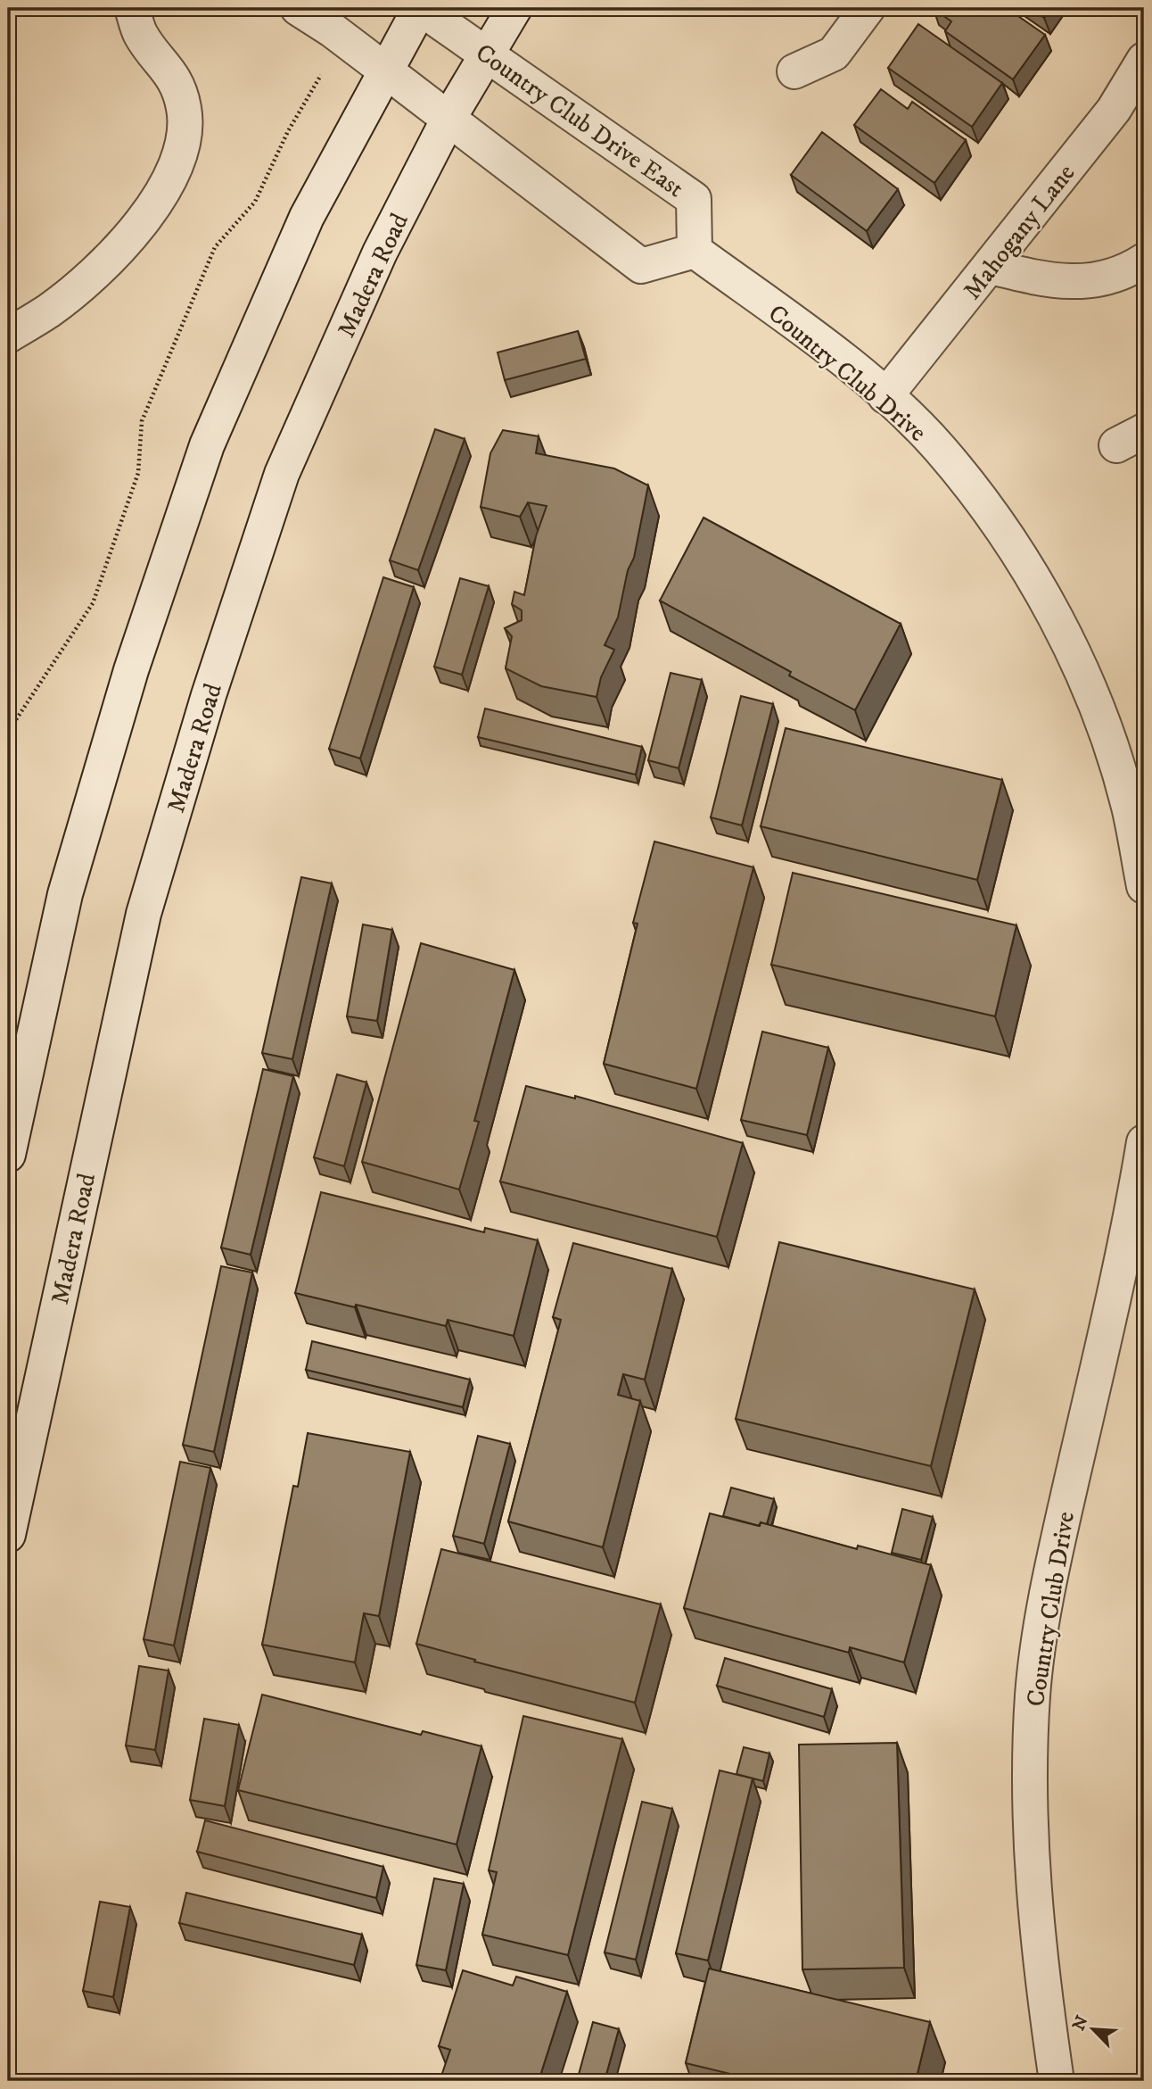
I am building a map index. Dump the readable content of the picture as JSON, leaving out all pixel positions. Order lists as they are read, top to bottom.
{
  "streets": {
    "street": [
      "Country Club Drive East",
      "Mahogany Lane",
      "Madera Road",
      "Country Club Drive"
    ]
  },
  "crossings": [
    ["Country Club Drive East", "Madera Road"],
    ["Country Club Drive East", "Country Club Drive"],
    ["Mahogany Lane", "Country Club Drive"]
  ],
  "north": "top left"
}
